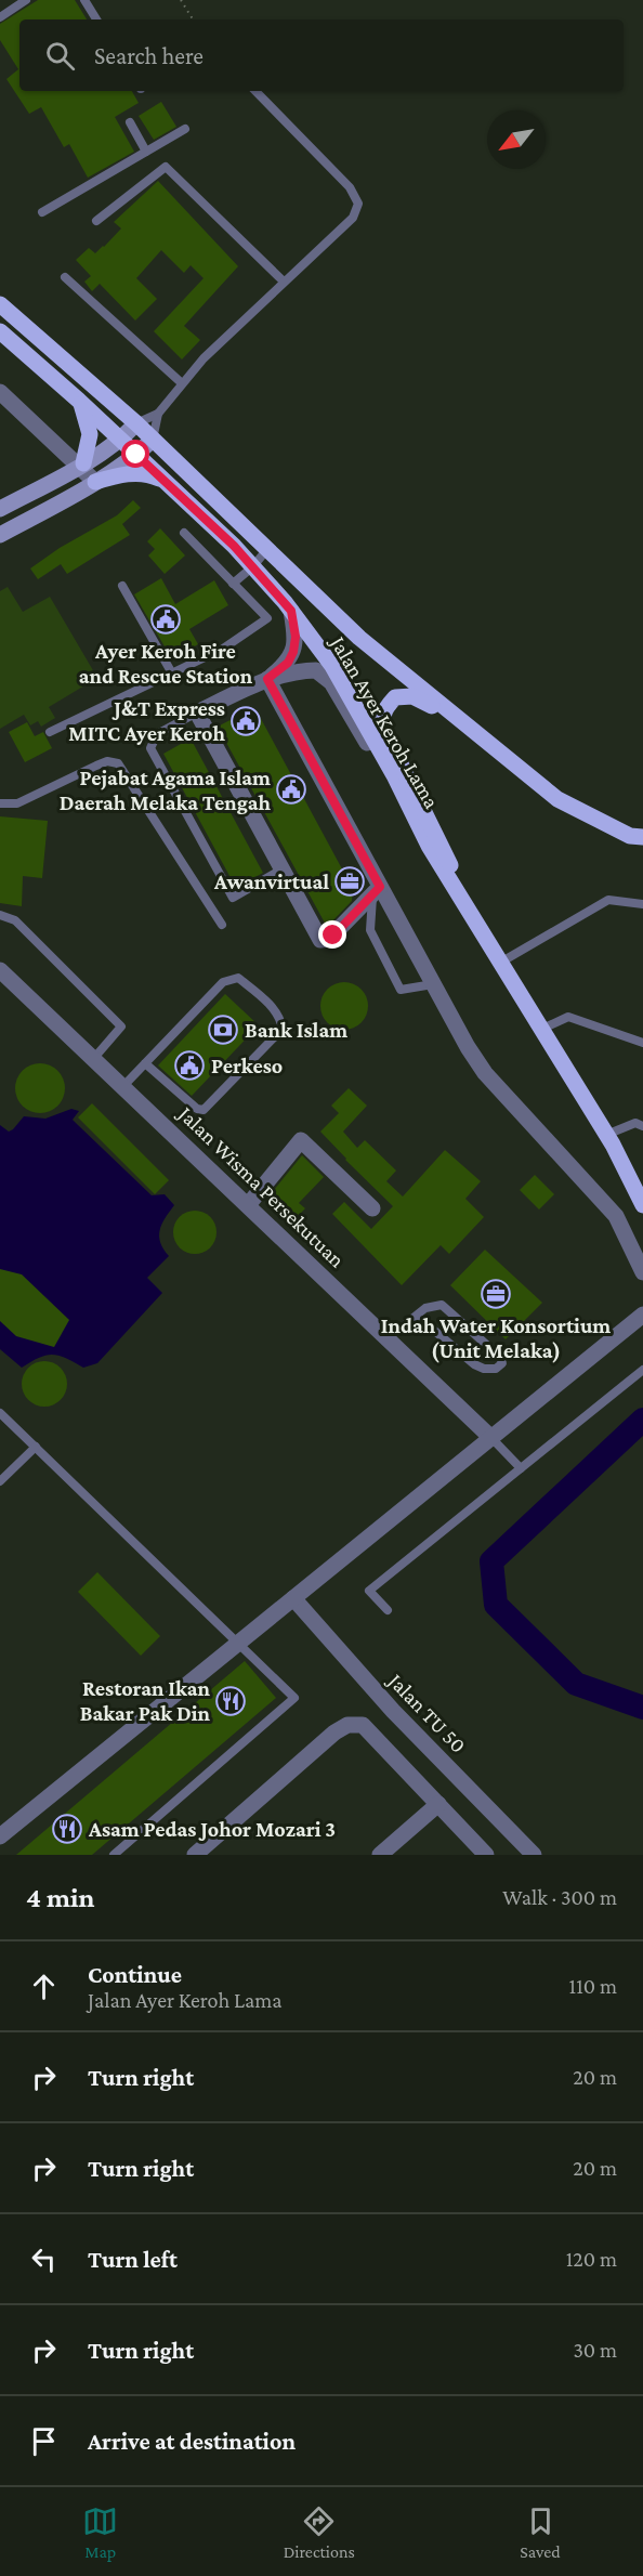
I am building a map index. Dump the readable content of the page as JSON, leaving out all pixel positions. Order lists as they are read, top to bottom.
{
  "streets": {
    "main road": ["Jalan Ayer Keroh Lama"],
    "street": ["Jalan Wisma Persekutuan", "Jalan TU 50"]
  },
  "places": {
    "public building": [
      "Ayer Keroh Fire and Rescue Station",
      "J&T Express MITC Ayer Keroh",
      "Pejabat Agama Islam Daerah Melaka Tengah",
      "Perkeso"
    ],
    "office": ["Awanvirtual", "Indah Water Konsortium (Unit Melaka)"],
    "bank": ["Bank Islam"],
    "restaurant": ["Restoran Ikan Bakar Pak Din", "Asam Pedas Johor Mozari 3"]
  },
  "north": "bottom left",
  "page": {
    "search": "Search here",
    "heading": ["4 min", "Walk · 300 m"],
    "list": [
      ["Continue", "Jalan Ayer Keroh Lama", "110 m"],
      ["Turn right", "20 m"],
      ["Turn right", "20 m"],
      ["Turn left", "120 m"],
      ["Turn right", "30 m"],
      "Arrive at destination"
    ],
    "nav": ["Map", "Directions", "Saved"]
  }
}
